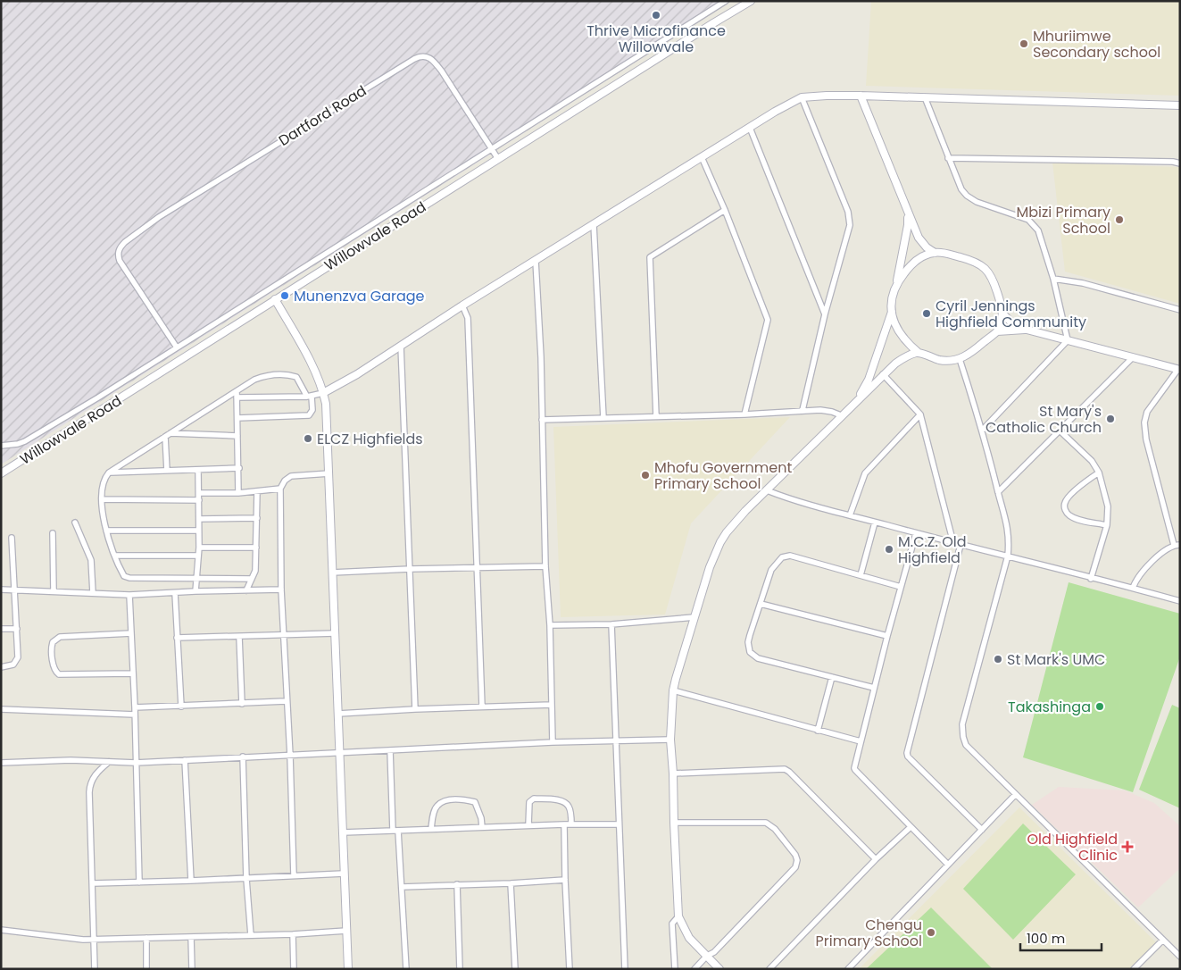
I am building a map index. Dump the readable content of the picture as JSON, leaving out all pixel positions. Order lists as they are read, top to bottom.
{
  "streets": {
    "street": ["Dartford Road", "Willowvale Road"]
  },
  "crossings": [
    ["Dartford Road", "Willowvale Road"]
  ],
  "places": {
    "other": [
      "Thrive Microfinance Willowvale",
      "Mhuriimwe Secondary school",
      "Mbizi Primary School",
      "Munenzva Garage",
      "Cyril Jennings Highfield Community",
      "St Mary's Catholic Church",
      "ELCZ Highfields",
      "Mhofu Government Primary School",
      "M.C.Z. Old Highfield",
      "St Mark's UMC",
      "Takashinga",
      "Chengu Primary School"
    ],
    "health": ["Old Highfield Clinic"]
  },
  "scale_bar": "100 m"
}
